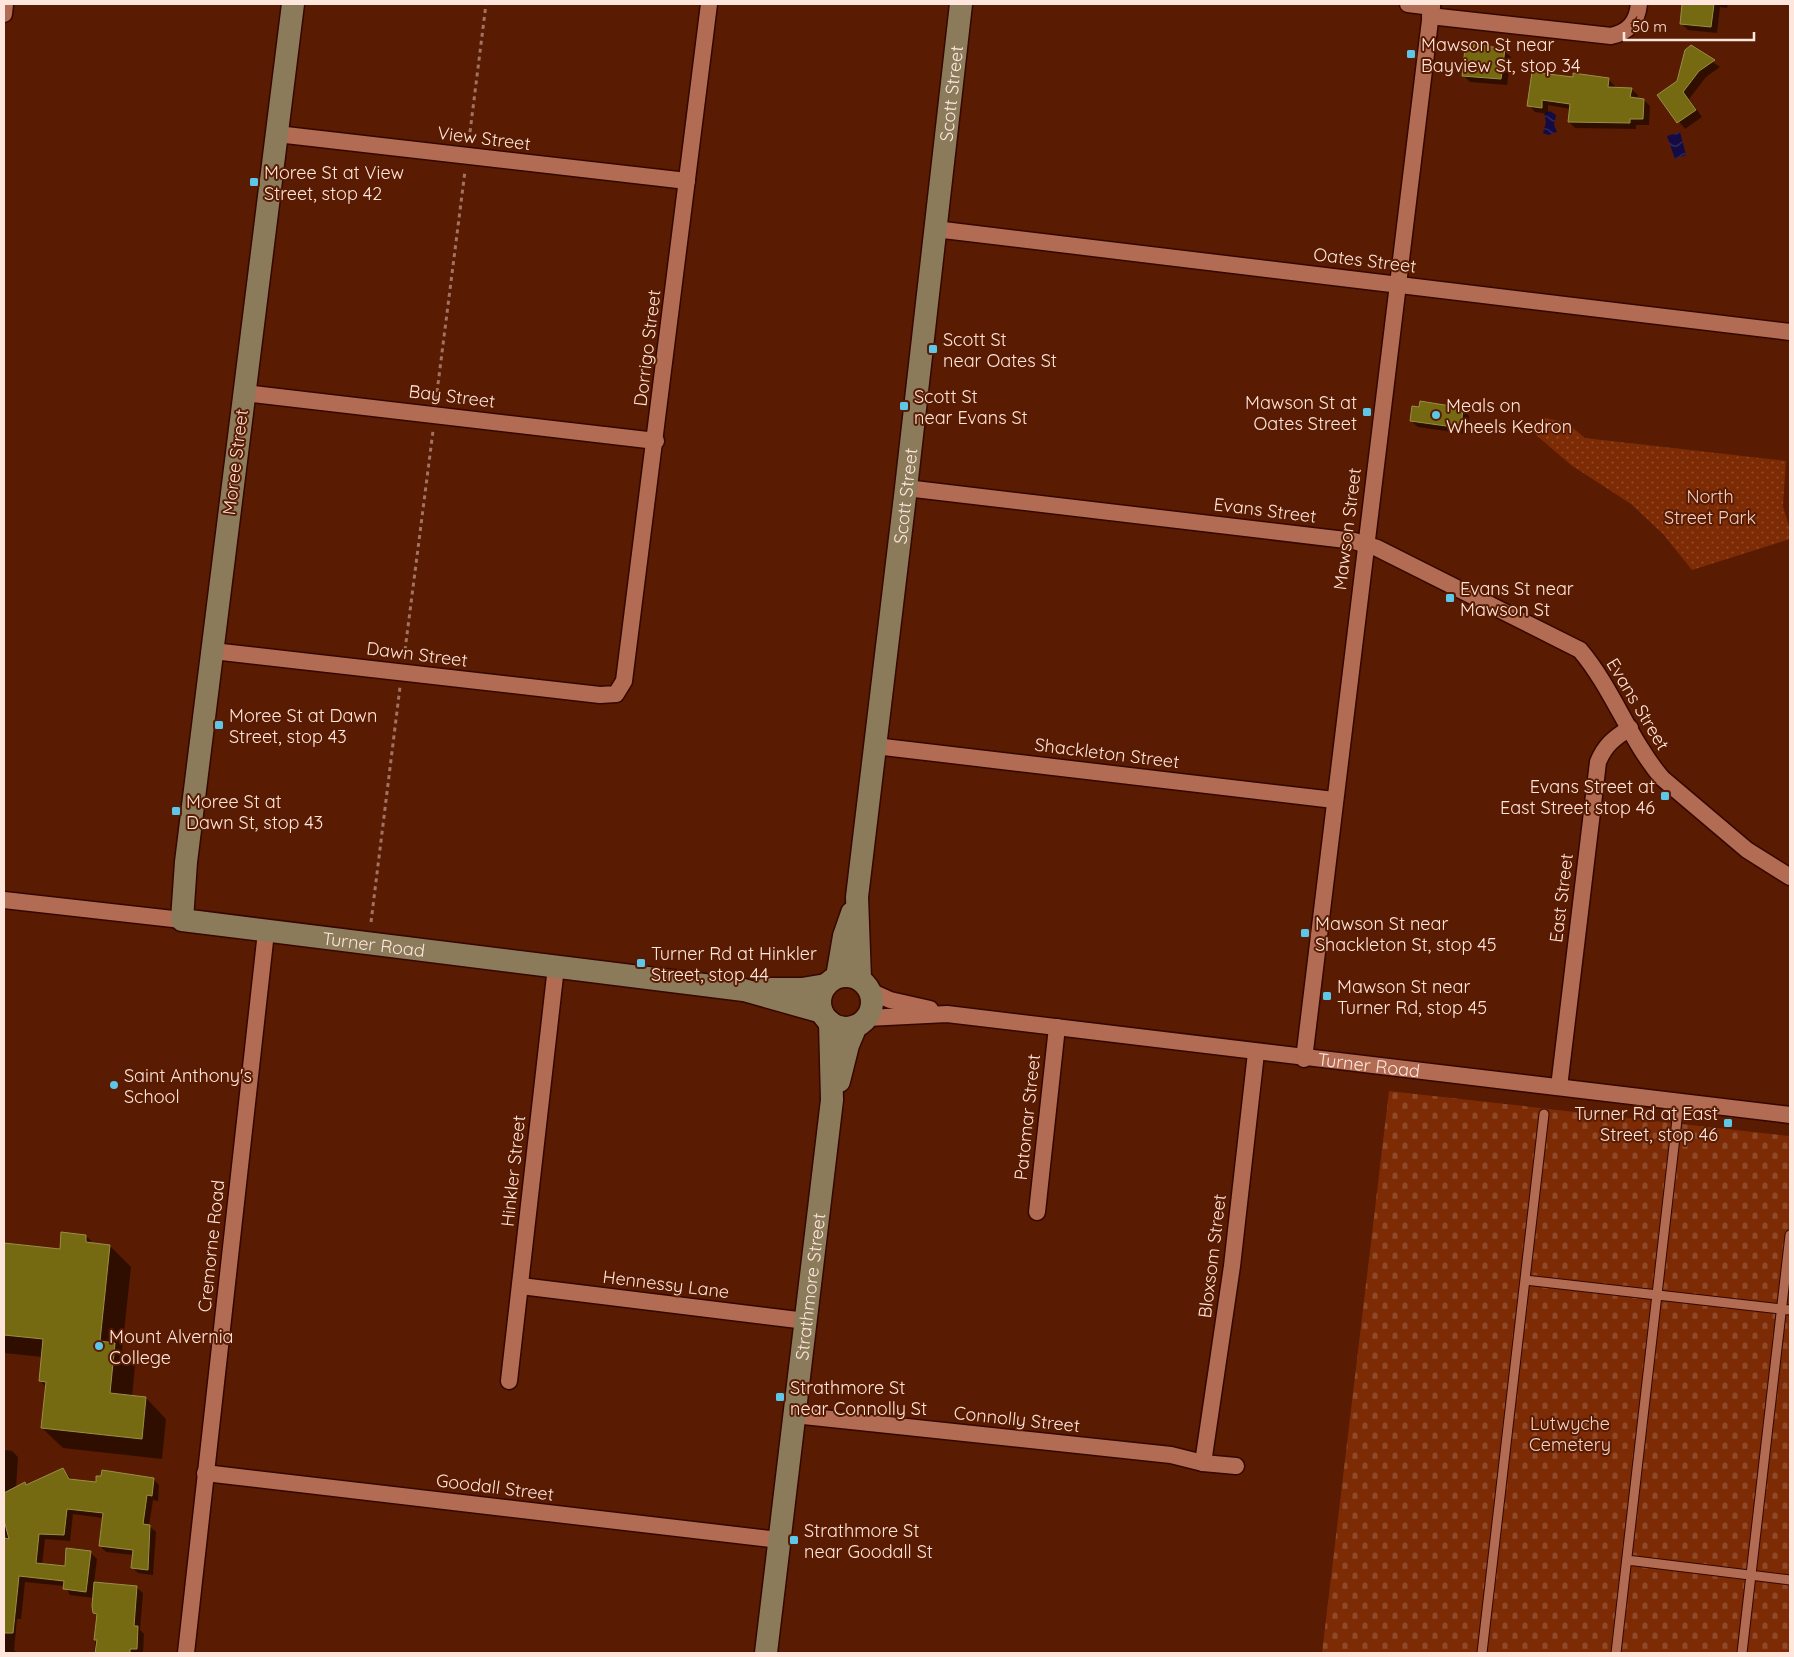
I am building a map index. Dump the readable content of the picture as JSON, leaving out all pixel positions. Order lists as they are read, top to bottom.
{
  "streets": {
    "street": [
      "Scott Street",
      "View Street",
      "Oates Street",
      "Dorrigo Street",
      "Bay Street",
      "Moree Street",
      "Evans Street",
      "Mawson Street",
      "Dawn Street",
      "Shackleton Street",
      "East Street",
      "Turner Road",
      "Patomar Street",
      "Hinkler Street",
      "Cremorne Road",
      "Bloxsom Street",
      "Hennessy Lane",
      "Strathmore Street",
      "Connolly Street",
      "Goodall Street"
    ]
  },
  "crossings": [
    ["Scott Street", "Oates Street"],
    ["Scott Street", "Evans Street"],
    ["Scott Street", "Shackleton Street"],
    ["Scott Street", "Turner Road"],
    ["Scott Street", "Strathmore Street"],
    ["View Street", "Dorrigo Street"],
    ["View Street", "Moree Street"],
    ["Oates Street", "Mawson Street"],
    ["Dorrigo Street", "Bay Street"],
    ["Dorrigo Street", "Dawn Street"],
    ["Bay Street", "Moree Street"],
    ["Moree Street", "Dawn Street"],
    ["Moree Street", "Turner Road"],
    ["Evans Street", "Mawson Street"],
    ["Evans Street", "East Street"],
    ["Mawson Street", "Shackleton Street"],
    ["Mawson Street", "Turner Road"],
    ["East Street", "Turner Road"],
    ["Turner Road", "Patomar Street"],
    ["Turner Road", "Hinkler Street"],
    ["Turner Road", "Cremorne Road"],
    ["Turner Road", "Bloxsom Street"],
    ["Turner Road", "Strathmore Street"],
    ["Hinkler Street", "Hennessy Lane"],
    ["Cremorne Road", "Goodall Street"],
    ["Bloxsom Street", "Connolly Street"],
    ["Hennessy Lane", "Strathmore Street"],
    ["Strathmore Street", "Connolly Street"],
    ["Strathmore Street", "Goodall Street"]
  ],
  "parks": ["North Street Park", "Lutwyche Cemetery"],
  "places": {
    "transit": [
      "Mawson St near Bayview St, stop 34",
      "Moree St at View Street, stop 42",
      "Scott St near Oates St",
      "Scott St near Evans St",
      "Mawson St at Oates Street",
      "Evans St near Mawson St",
      "Moree St at Dawn Street, stop 43",
      "Evans Street at East Street stop 46",
      "Moree St at Dawn St, stop 43",
      "Mawson St near Shackleton St, stop 45",
      "Turner Rd at Hinkler Street, stop 44",
      "Mawson St near Turner Rd, stop 45",
      "Turner Rd at East Street, stop 46",
      "Strathmore St near Connolly St",
      "Strathmore St near Goodall St"
    ],
    "other": ["Meals on Wheels Kedron", "Saint Anthony's School", "Mount Alvernia College"]
  },
  "scale_bar": "50 m"
}
